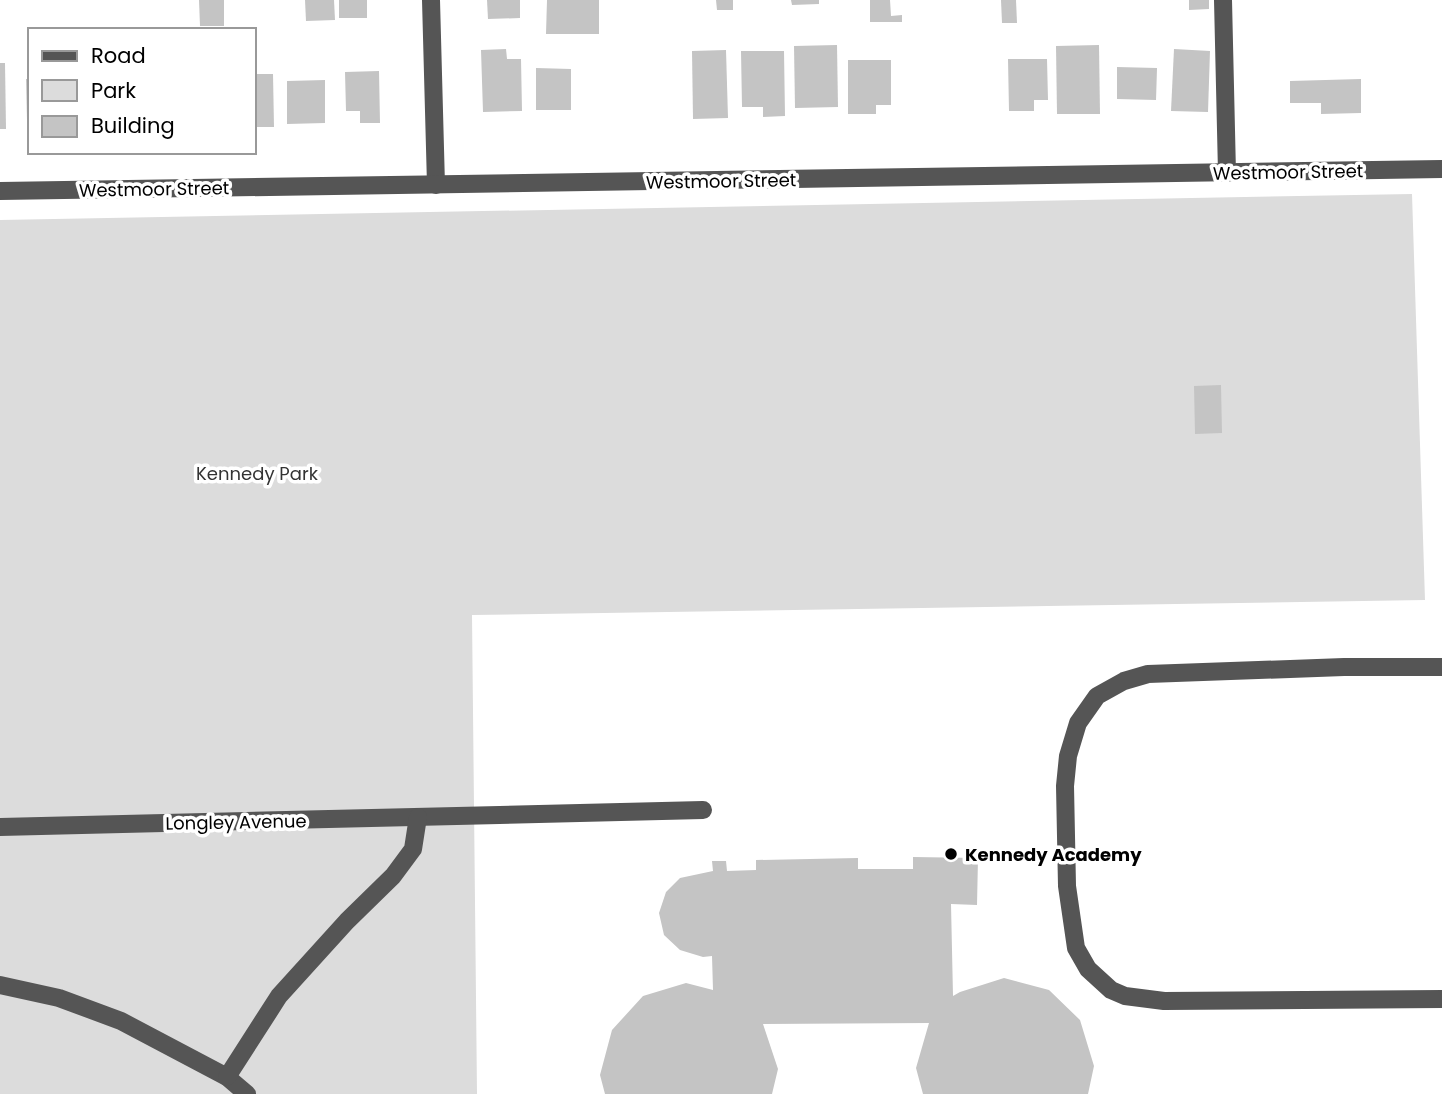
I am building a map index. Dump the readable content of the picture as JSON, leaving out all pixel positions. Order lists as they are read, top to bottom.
{
  "streets": {
    "street": ["Westmoor Street", "Longley Avenue"]
  },
  "parks": ["Kennedy Park"],
  "places": ["Kennedy Academy"],
  "legend": ["Road", "Park", "Building"]
}
